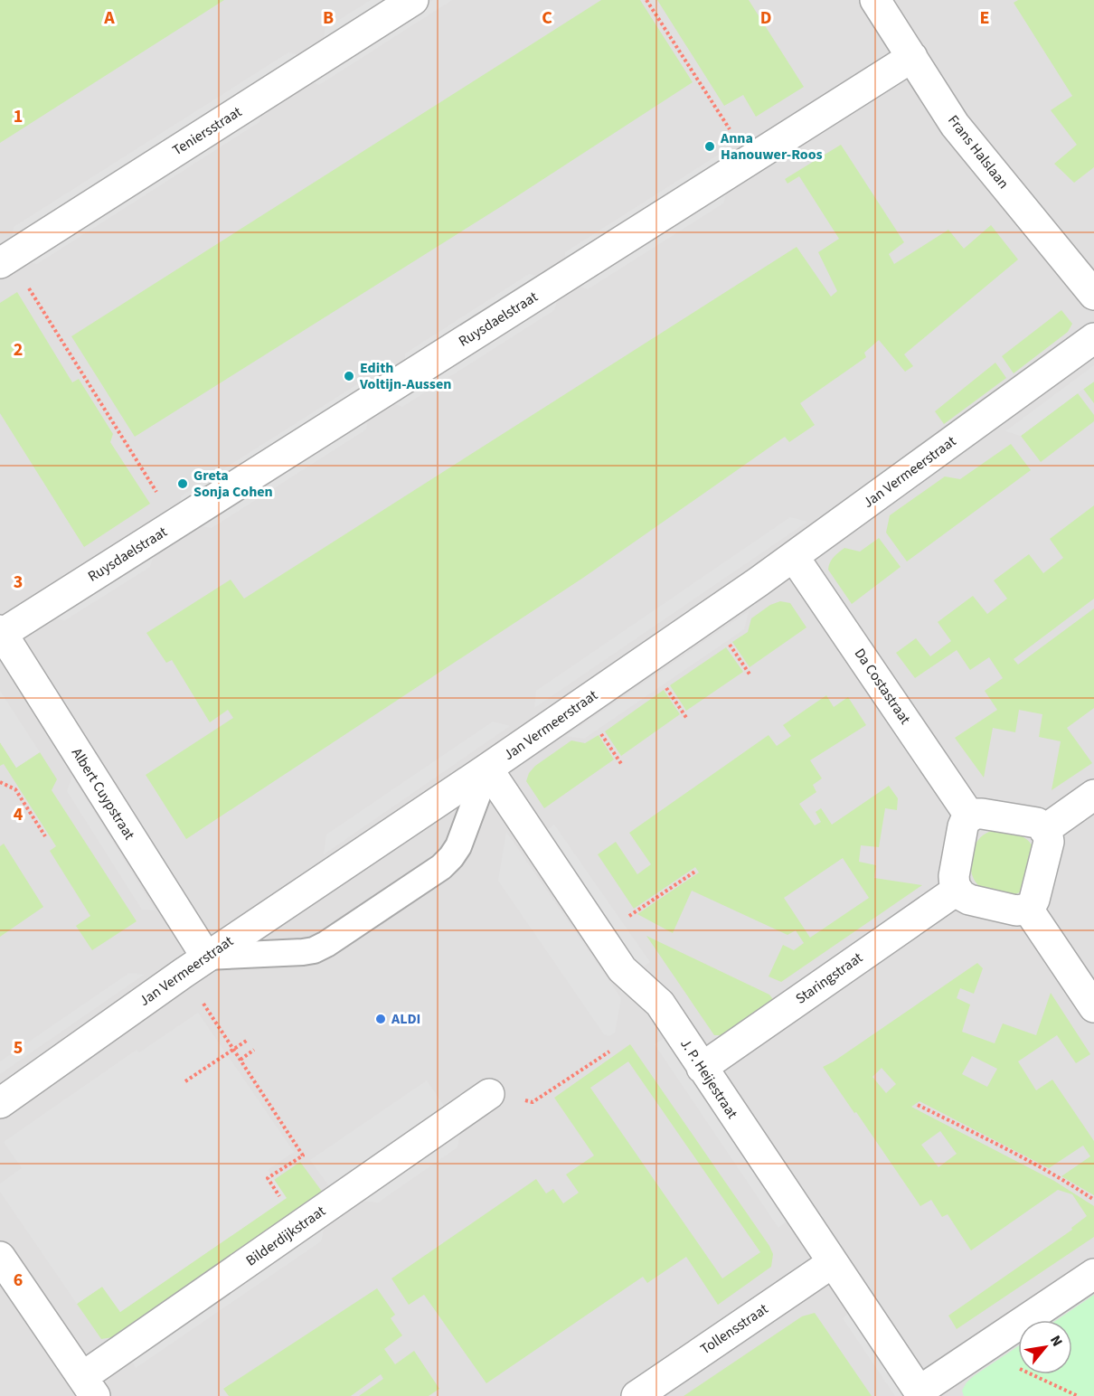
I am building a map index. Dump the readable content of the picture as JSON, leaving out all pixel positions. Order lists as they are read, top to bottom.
{
  "streets": {
    "street": [
      "Teniersstraat",
      "Frans Halslaan",
      "Ruysdaelstraat",
      "Jan Vermeerstraat",
      "Da Costastraat",
      "Albert Cuypstraat",
      "Staringstraat",
      "J. P. Heijestraat",
      "Bilderdijkstraat",
      "Tollensstraat"
    ]
  },
  "crossings": [
    ["Frans Halslaan", "Ruysdaelstraat"],
    ["Ruysdaelstraat", "Albert Cuypstraat"],
    ["Jan Vermeerstraat", "Da Costastraat"],
    ["Jan Vermeerstraat", "Albert Cuypstraat"],
    ["Jan Vermeerstraat", "J. P. Heijestraat"],
    ["Da Costastraat", "Staringstraat"],
    ["Staringstraat", "J. P. Heijestraat"],
    ["J. P. Heijestraat", "Tollensstraat"]
  ],
  "places": [
    "Anna Hanouwer-Roos",
    "Edith Voltijn-Aussen",
    "Greta Sonja Cohen",
    "ALDI"
  ],
  "north": "top right",
  "grid": {
    "columns": [
      "A",
      "B",
      "C",
      "D",
      "E"
    ],
    "rows": [
      "1",
      "2",
      "3",
      "4",
      "5",
      "6"
    ]
  }
}
